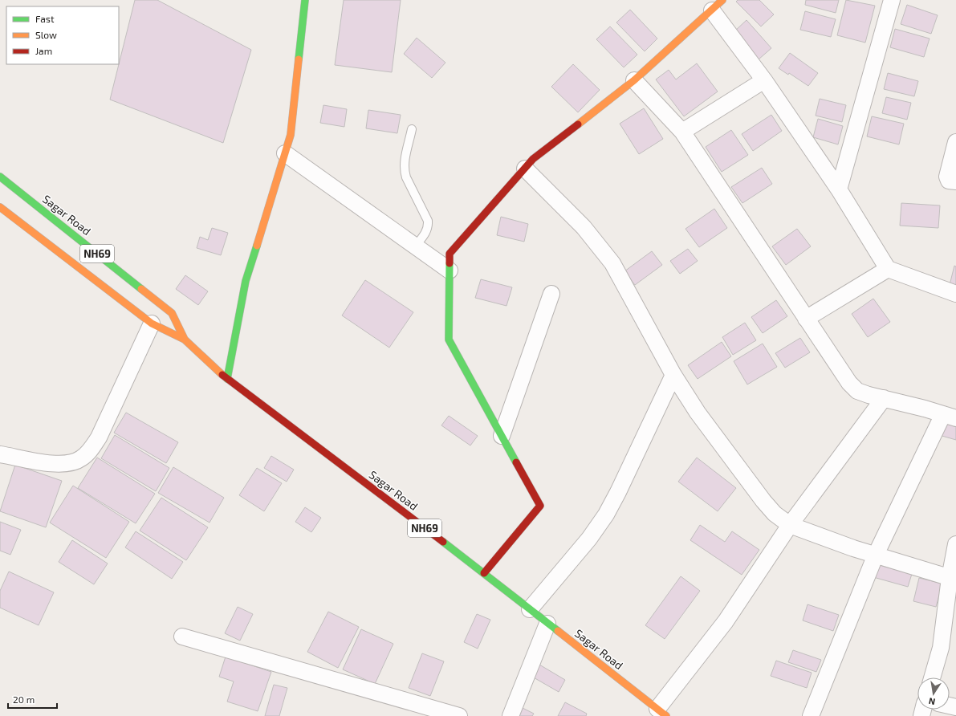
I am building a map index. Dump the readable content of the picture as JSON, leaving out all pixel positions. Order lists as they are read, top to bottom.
{
  "streets": {
    "main road": ["Sagar Road", "NH69"]
  },
  "legend": ["Fast", "Slow", "Jam"],
  "scale_bar": "20 m",
  "north": "bottom"
}
